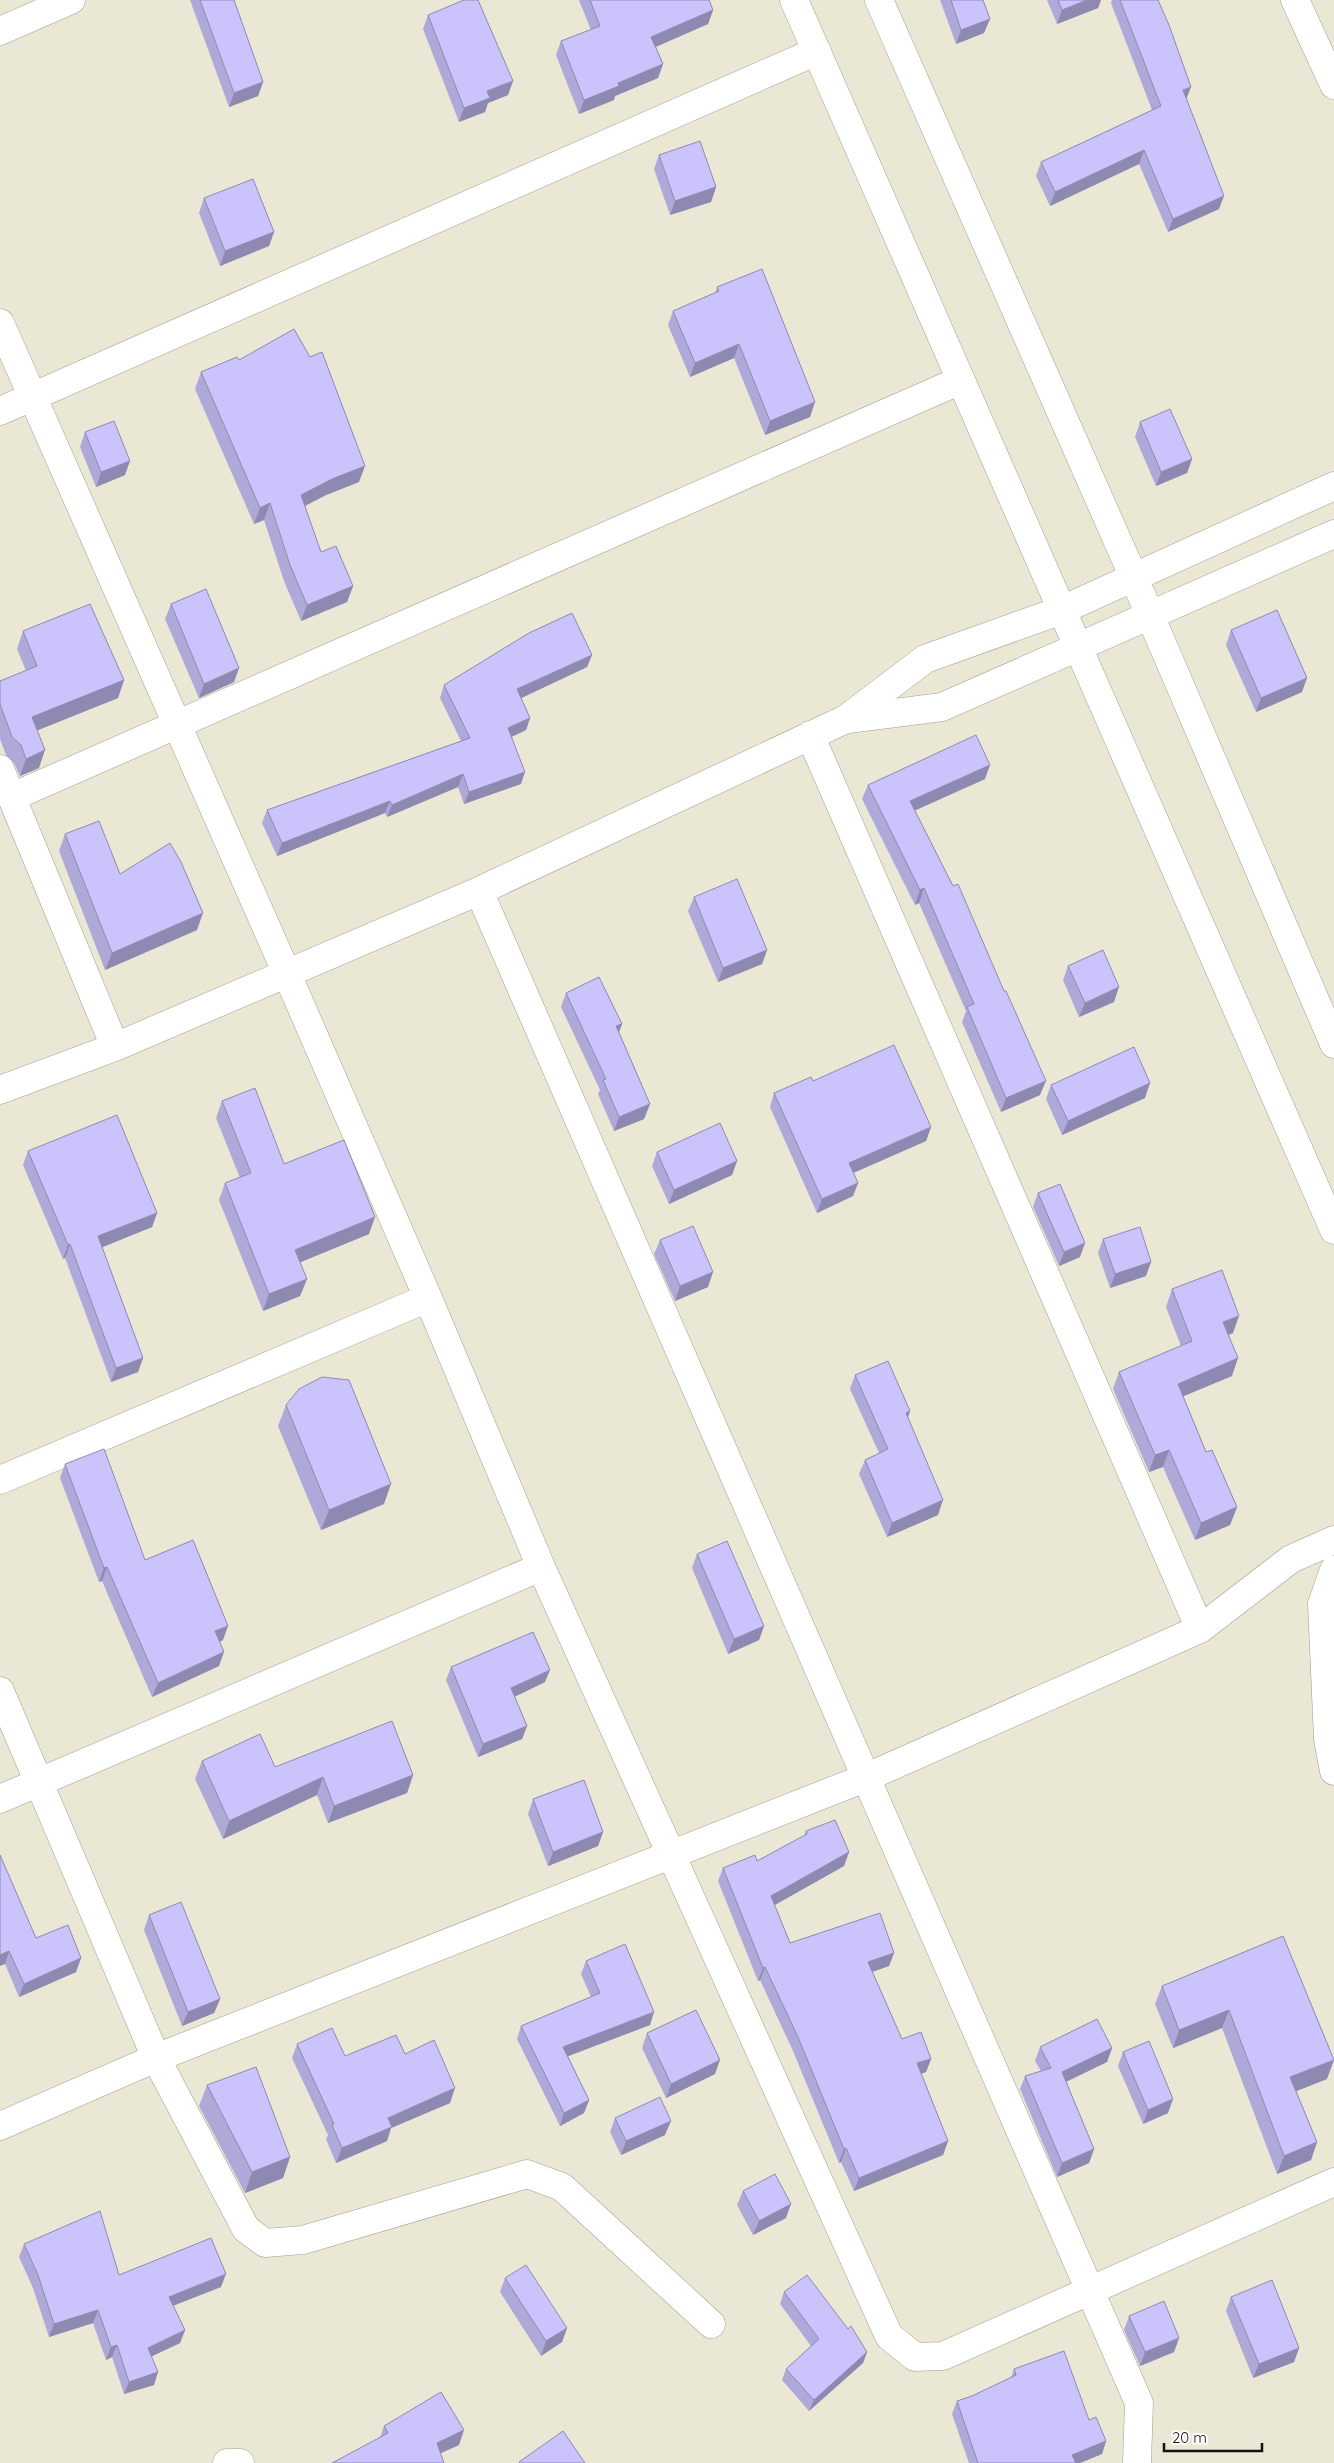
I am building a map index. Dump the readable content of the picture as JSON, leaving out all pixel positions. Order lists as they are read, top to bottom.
{
  "scale_bar": "20 m"
}
